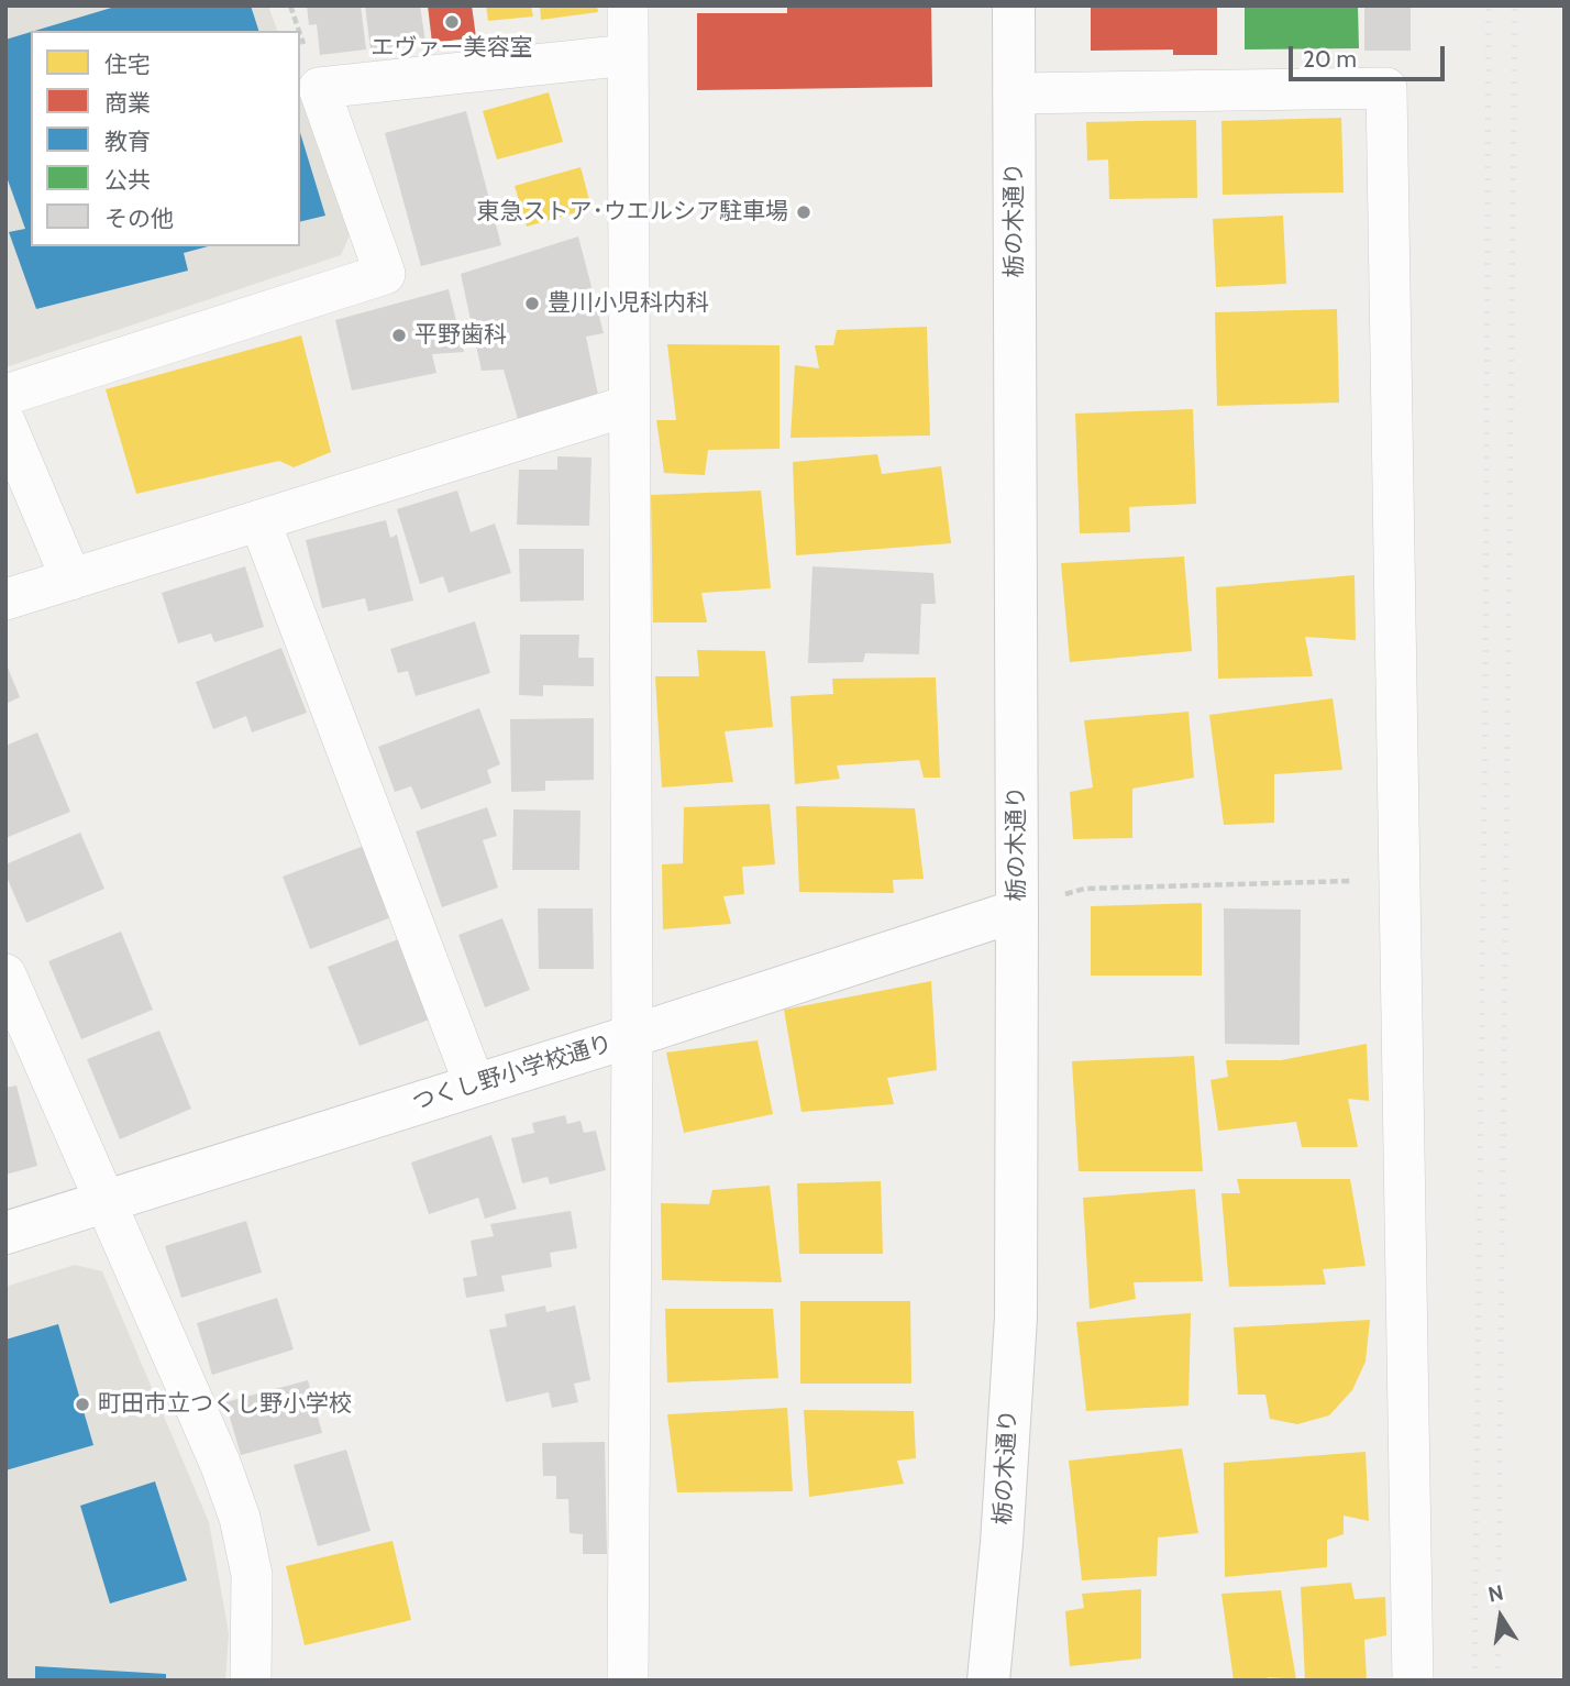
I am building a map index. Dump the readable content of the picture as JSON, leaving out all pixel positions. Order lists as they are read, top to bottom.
{
  "streets": {
    "street": ["栃の木通り", "つくし野小学校通り"]
  },
  "crossings": [
    ["栃の木通り", "つくし野小学校通り"]
  ],
  "places": [
    "エヴァー美容室",
    "東急ストア･ウエルシア駐車場",
    "豊川小児科内科",
    "平野歯科",
    "町田市立つくし野小学校"
  ],
  "legend": [
    "住宅",
    "商業",
    "教育",
    "公共",
    "その他"
  ],
  "scale_bar": "20 m",
  "north": "top"
}
